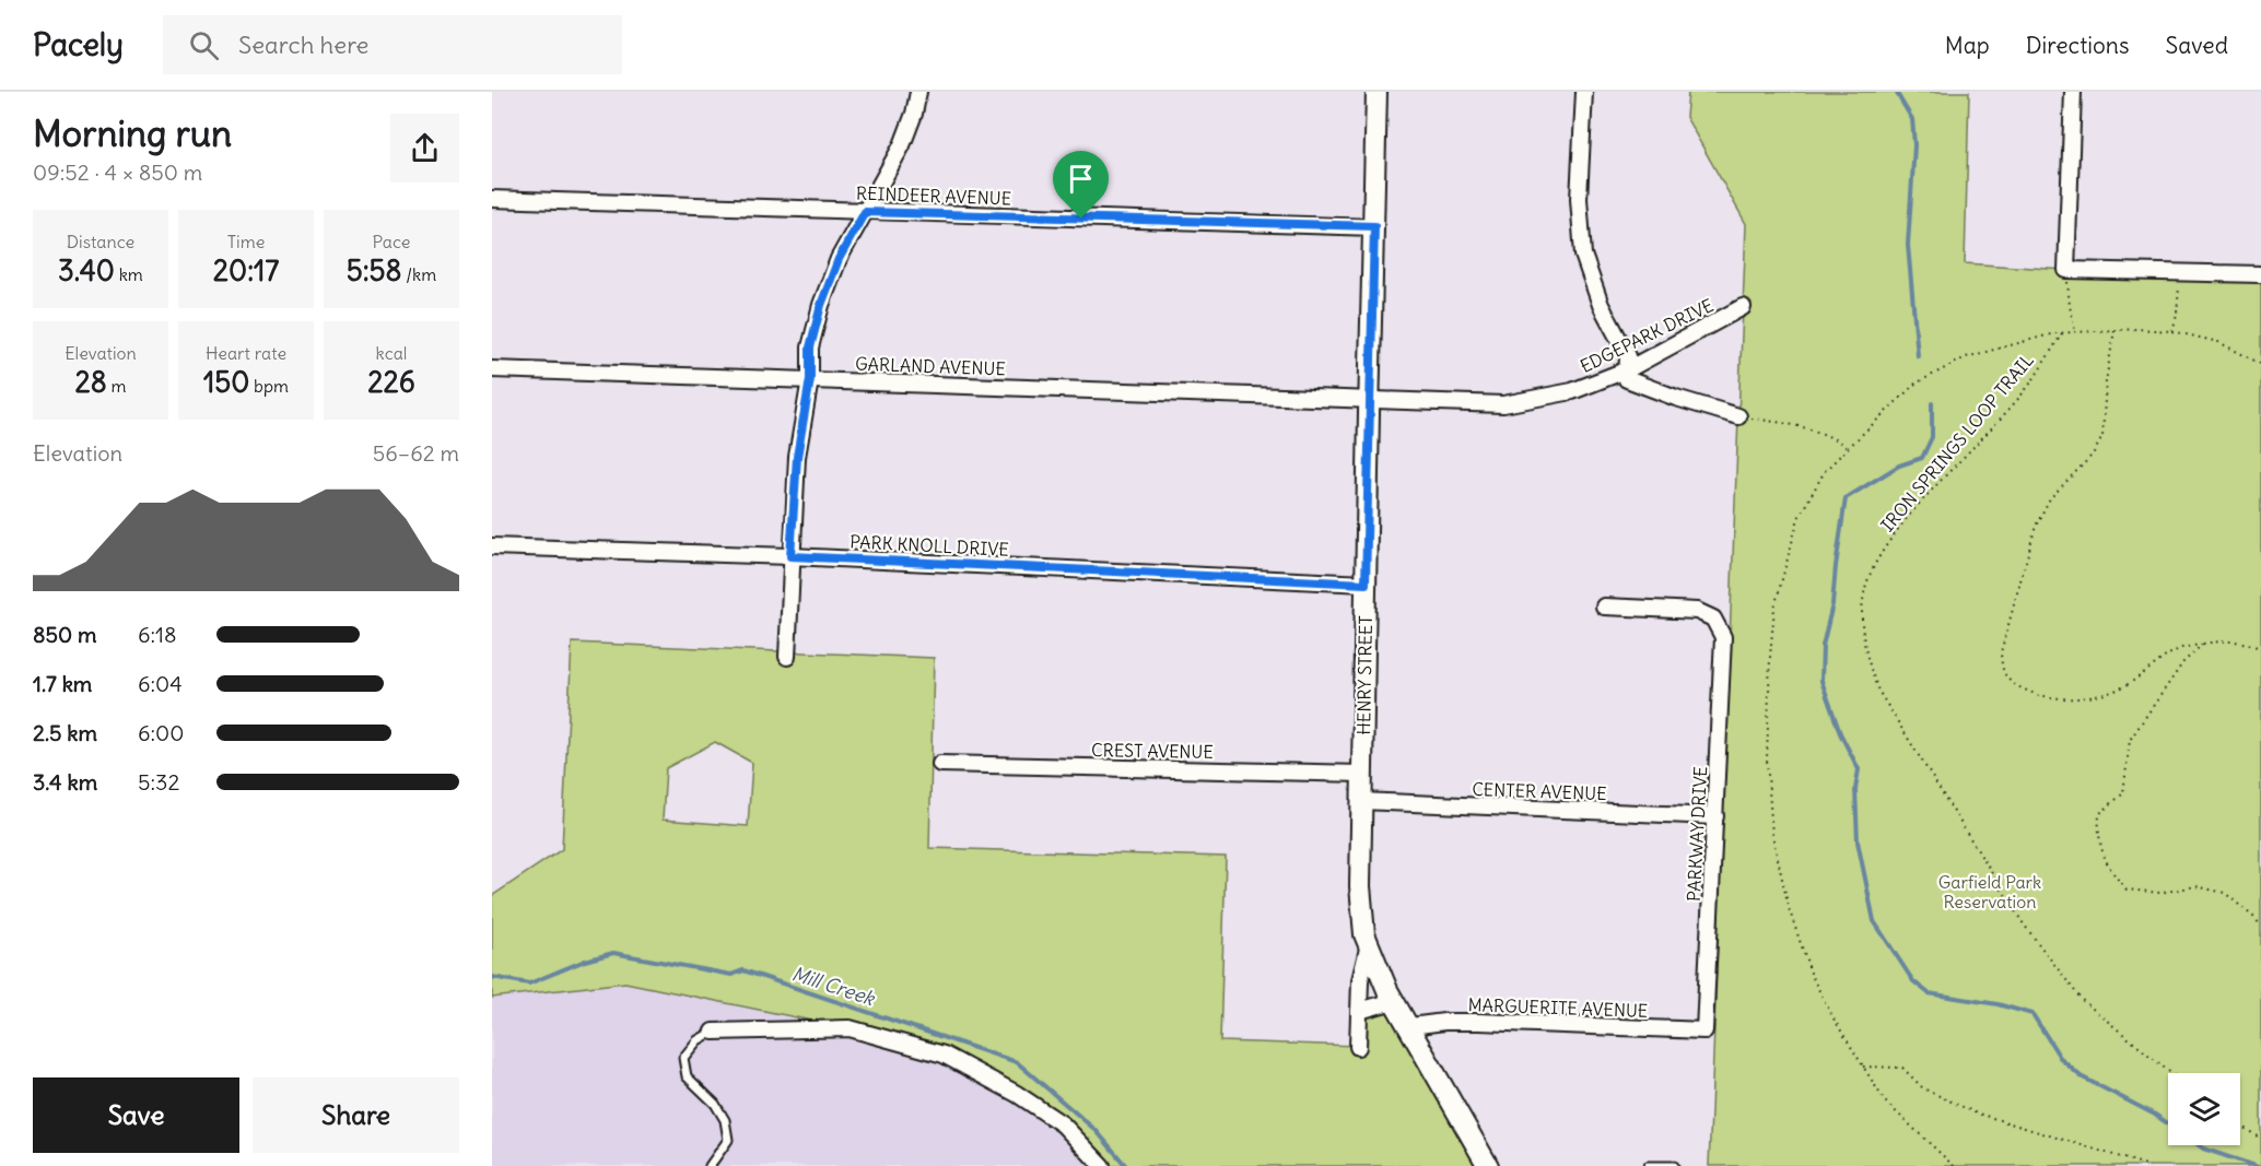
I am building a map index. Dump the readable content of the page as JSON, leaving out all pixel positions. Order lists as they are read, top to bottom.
{
  "streets": {
    "street": [
      "REINDEER AVENUE",
      "EDGEPARK DRIVE",
      "GARLAND AVENUE",
      "PARK KNOLL DRIVE",
      "HENRY STREET",
      "CREST AVENUE",
      "CENTER AVENUE",
      "PARKWAY DRIVE",
      "MARGUERITE AVENUE"
    ],
    "path": ["IRON SPRINGS LOOP TRAIL"]
  },
  "crossings": [
    ["REINDEER AVENUE", "HENRY STREET"],
    ["EDGEPARK DRIVE", "GARLAND AVENUE"],
    ["EDGEPARK DRIVE", "HENRY STREET"],
    ["GARLAND AVENUE", "HENRY STREET"],
    ["PARK KNOLL DRIVE", "HENRY STREET"],
    ["HENRY STREET", "CREST AVENUE"],
    ["HENRY STREET", "CENTER AVENUE"],
    ["HENRY STREET", "MARGUERITE AVENUE"],
    ["CENTER AVENUE", "PARKWAY DRIVE"],
    ["PARKWAY DRIVE", "MARGUERITE AVENUE"]
  ],
  "water": ["Mill Creek"],
  "parks": ["Garfield Park Reservation"],
  "page": {
    "header": "Pacely",
    "search": "Search here",
    "nav": ["Map", "Directions", "Saved"],
    "heading": ["Morning run", "09:52 · 4 × 850 m"],
    "stats": [
      ["Distance", "3.40 km"],
      ["Time", "20:17"],
      ["Pace", "5:58 /km"],
      ["Elevation", "28 m"],
      ["Heart rate", "150 bpm"],
      ["kcal", "226"]
    ],
    "chart": ["Elevation", "56–62 m"],
    "list": [
      {
        "name": "850 m",
        "note": "6:18"
      },
      {
        "name": "1.7 km",
        "note": "6:04"
      },
      {
        "name": "2.5 km",
        "note": "6:00"
      },
      {
        "name": "3.4 km",
        "note": "5:32"
      }
    ],
    "buttons": ["Save", "Share"]
  }
}
